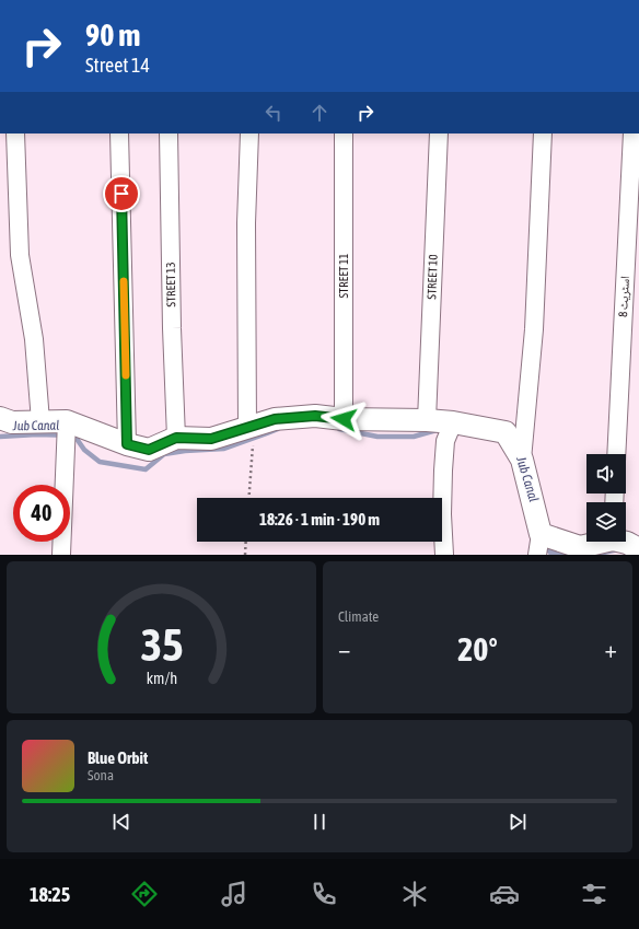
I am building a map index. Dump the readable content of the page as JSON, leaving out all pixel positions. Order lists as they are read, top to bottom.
{
  "streets": {
    "street": [
      "STREET 11",
      "STREET 10",
      "STREET 13",
      "اسٹریٹ 8"
    ]
  },
  "water": ["Jub Canal"],
  "page": {
    "turn": ["90 m", "Street 14"],
    "limit": "40",
    "trip": "18:26 · 1 min · 190 m",
    "tile": "Climate",
    "heat": ["−", "20°", "+"],
    "song": ["Blue Orbit", "Sona"],
    "tabs": "18:25",
    "gauge": ["35", "km/h"]
  }
}
